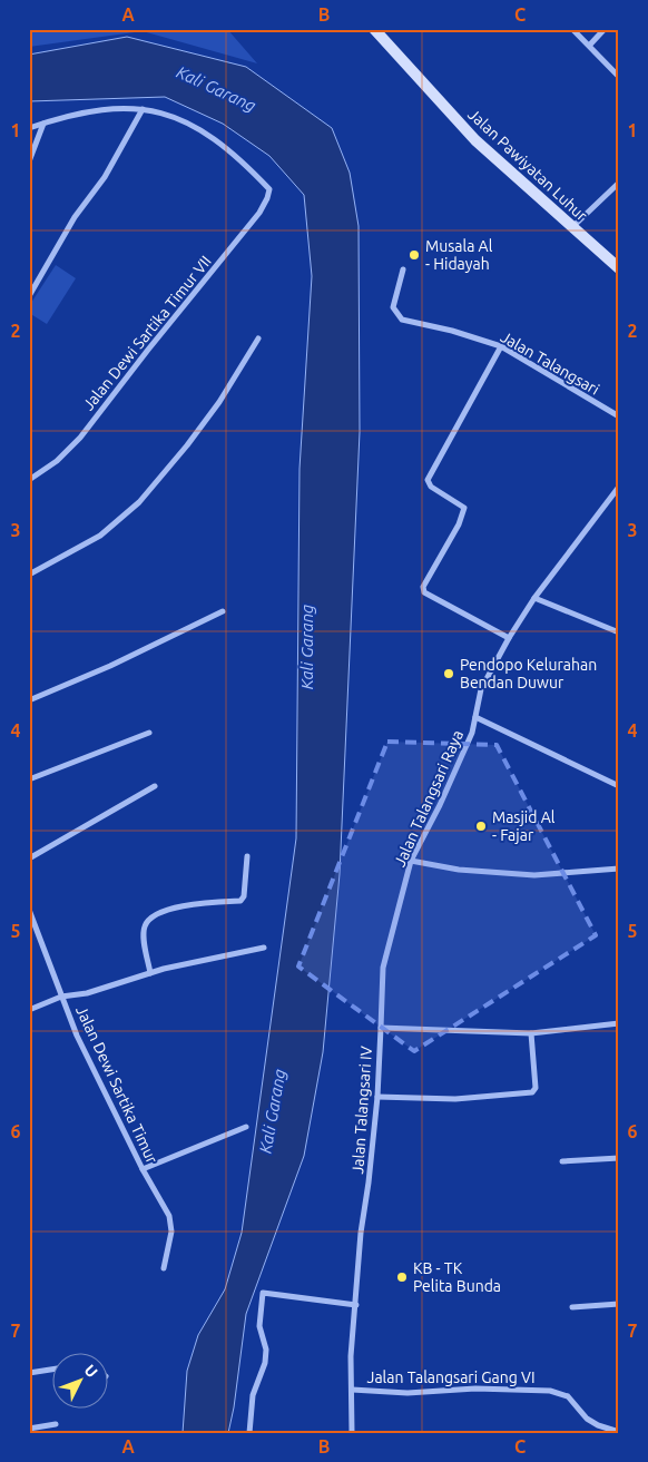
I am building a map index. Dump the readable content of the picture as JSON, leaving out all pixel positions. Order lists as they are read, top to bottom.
{
  "streets": {
    "main road": ["Jalan Pawiyatan Luhur"],
    "street": [
      "Jalan Dewi Sartika Timur VII",
      "Jalan Talangsari",
      "Jalan Talangsari Raya",
      "Jalan Dewi Sartika Timur",
      "Jalan Talangsari IV",
      "Jalan Talangsari Gang VI"
    ]
  },
  "crossings": [
    ["Jalan Talangsari Raya", "Jalan Talangsari IV"],
    ["Jalan Talangsari IV", "Jalan Talangsari Gang VI"]
  ],
  "water": ["Kali Garang"],
  "places": [
    "Musala Al - Hidayah",
    "Pendopo Kelurahan Bendan Duwur",
    "Masjid Al - Fajar",
    "KB - TK Pelita Bunda"
  ],
  "north": "top right",
  "grid": {
    "columns": ["A", "B", "C"],
    "rows": [
      "1",
      "2",
      "3",
      "4",
      "5",
      "6",
      "7"
    ]
  }
}
